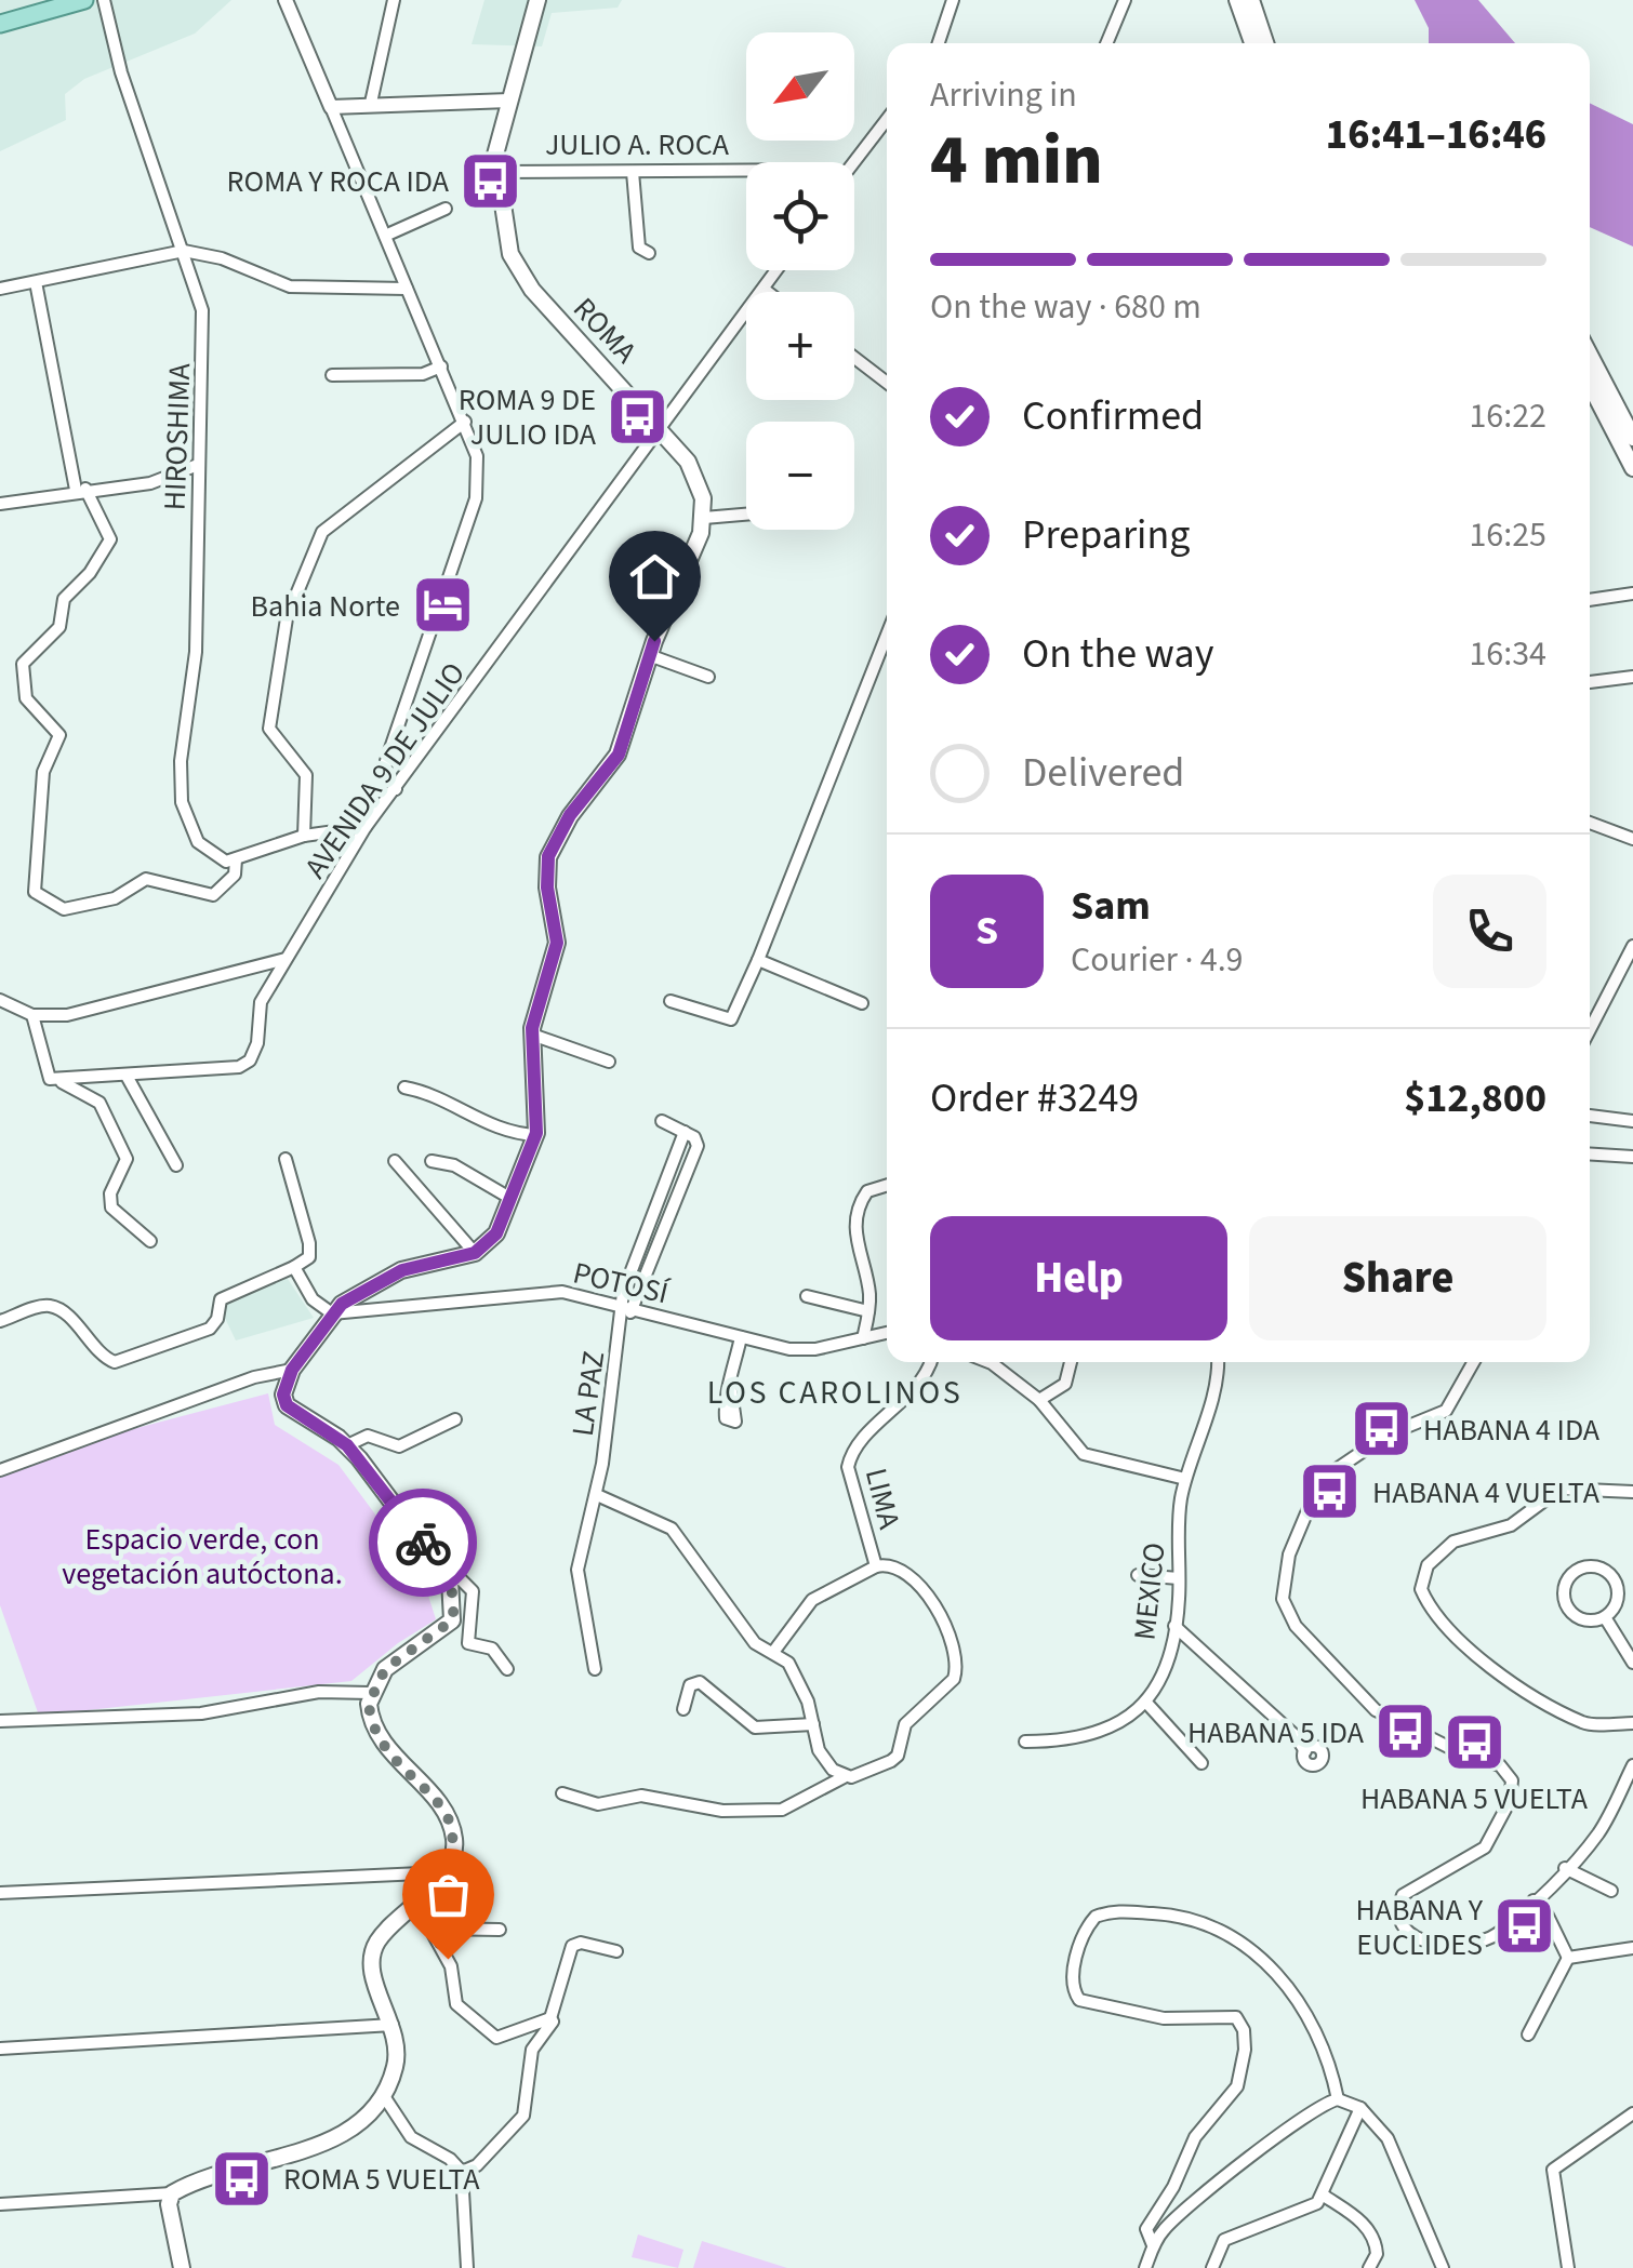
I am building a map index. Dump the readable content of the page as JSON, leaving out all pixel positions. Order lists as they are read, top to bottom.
{
  "streets": {
    "main road": ["ROMA"],
    "street": [
      "JULIO A. ROCA",
      "HIROSHIMA",
      "AVENIDA 9 DE JULIO",
      "POTOSÍ",
      "LA PAZ",
      "LIMA",
      "MEXICO"
    ]
  },
  "crossings": [
    ["JULIO A. ROCA", "ROMA"],
    ["ROMA", "AVENIDA 9 DE JULIO"],
    ["POTOSÍ", "LA PAZ"]
  ],
  "districts": ["LOS CAROLINOS"],
  "parks": ["Espacio verde, con vegetación autóctona."],
  "places": {
    "bus stop": [
      "ROMA Y ROCA IDA",
      "ROMA 9 DE JULIO IDA",
      "HABANA 4 IDA",
      "HABANA 4 VUELTA",
      "HABANA 5 IDA",
      "HABANA 5 VUELTA",
      "HABANA Y EUCLIDES",
      "ROMA 5 VUELTA"
    ],
    "hotel": ["Bahia Norte"]
  },
  "north": "bottom left",
  "page": {
    "map_buttons": ["+", "−"],
    "heading": ["4 min", "Arriving in", "16:41–16:46"],
    "panel": [
      "Sam",
      "Courier · 4.9",
      "Order #3249",
      "$12,800"
    ],
    "bar": "On the way · 680 m",
    "list": [
      ["Confirmed", "16:22"],
      ["Preparing", "16:25"],
      ["On the way", "16:34"],
      "Delivered"
    ],
    "round": "S",
    "buttons": ["Help", "Share"]
  }
}
